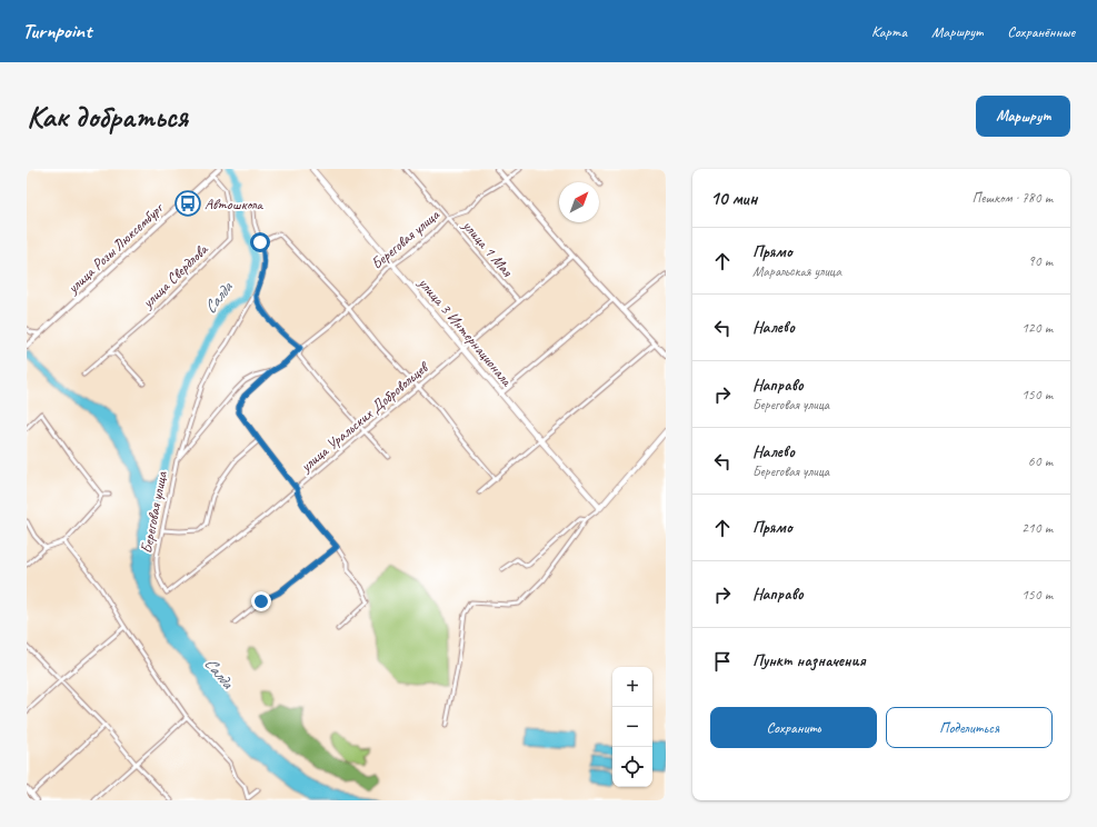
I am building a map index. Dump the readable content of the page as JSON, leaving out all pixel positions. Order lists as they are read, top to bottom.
{
  "streets": {
    "main road": ["улица 3 Интернационала"],
    "street": [
      "Береговая улица",
      "улица Розы Люксембург",
      "улица 1 Мая",
      "улица Свердлова",
      "улица Уральских Добровольцев"
    ]
  },
  "crossings": [
    ["Береговая улица", "улица 1 Мая"],
    ["Береговая улица", "улица 3 Интернационала"],
    ["Береговая улица", "улица Уральских Добровольцев"],
    ["улица Розы Люксембург", "улица Свердлова"],
    ["улица 1 Мая", "улица Уральских Добровольцев"],
    ["улица 3 Интернационала", "улица Уральских Добровольцев"]
  ],
  "water": ["Салда"],
  "places": {
    "bus stop": ["Автошкола"]
  },
  "north": "top right",
  "page": {
    "header": "Turnpoint",
    "nav": ["Карта", "Маршрут", "Сохранённые"],
    "buttons": [
      "Маршрут",
      ["Сохранить", "Поделиться"]
    ],
    "title": "Как добраться",
    "heading": ["10 мин", "Пешком · 780 m"],
    "list": [
      ["Прямо", "Маральская улица", "90 m"],
      ["Налево", "120 m"],
      ["Направо", "Береговая улица", "150 m"],
      ["Налево", "Береговая улица", "60 m"],
      ["Прямо", "210 m"],
      ["Направо", "150 m"],
      "Пункт назначения"
    ],
    "map_buttons": ["+", "−"]
  }
}
